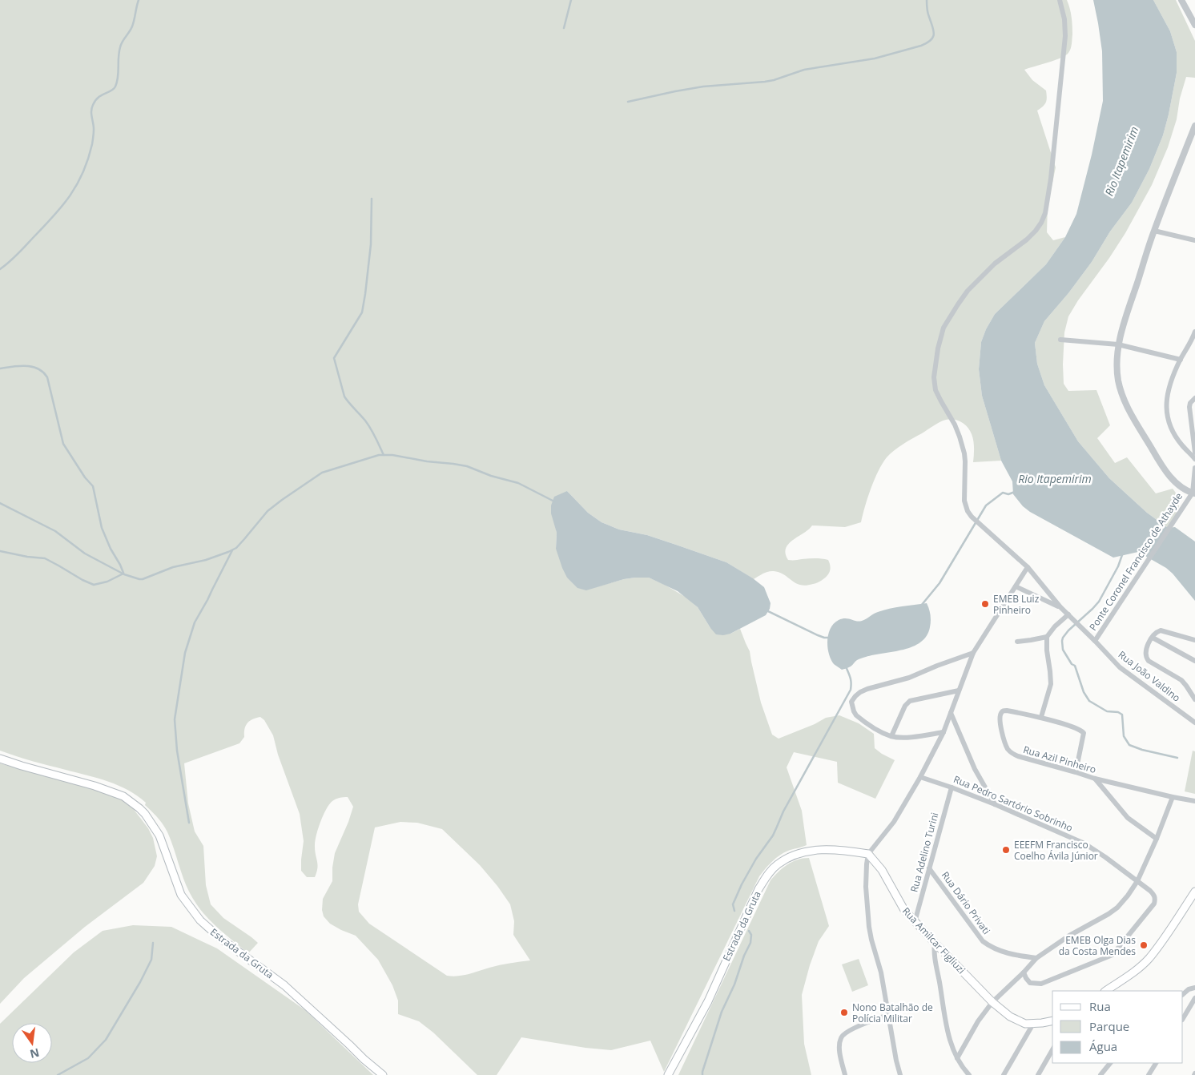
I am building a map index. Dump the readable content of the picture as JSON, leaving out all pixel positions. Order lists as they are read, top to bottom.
{
  "streets": {
    "main road": ["Estrada da Gruta", "Rua Amilcar Figliuzi"],
    "street": [
      "Ponte Coronel Francisco de Athayde",
      "Rua João Valdino",
      "Rua Azil Pinheiro",
      "Rua Pedro Sartório Sobrinho",
      "Rua Adelino Turini",
      "Rua Dário Privati"
    ]
  },
  "crossings": [
    ["Ponte Coronel Francisco de Athayde", "Rua João Valdino"],
    ["Rua Pedro Sartório Sobrinho", "Rua Adelino Turini"],
    ["Rua Adelino Turini", "Rua Dário Privati"],
    ["Rua Adelino Turini", "Rua Amilcar Figliuzi"],
    ["Estrada da Gruta", "Rua Amilcar Figliuzi"]
  ],
  "water": ["Rio Itapemirim"],
  "places": [
    "EMEB Luiz Pinheiro",
    "EEEFM Francisco Coelho Ávila Júnior",
    "EMEB Olga Dias da Costa Mendes",
    "Nono Batalhão de Polícia Militar"
  ],
  "legend": ["Rua", "Parque", "Água"],
  "north": "bottom"
}
